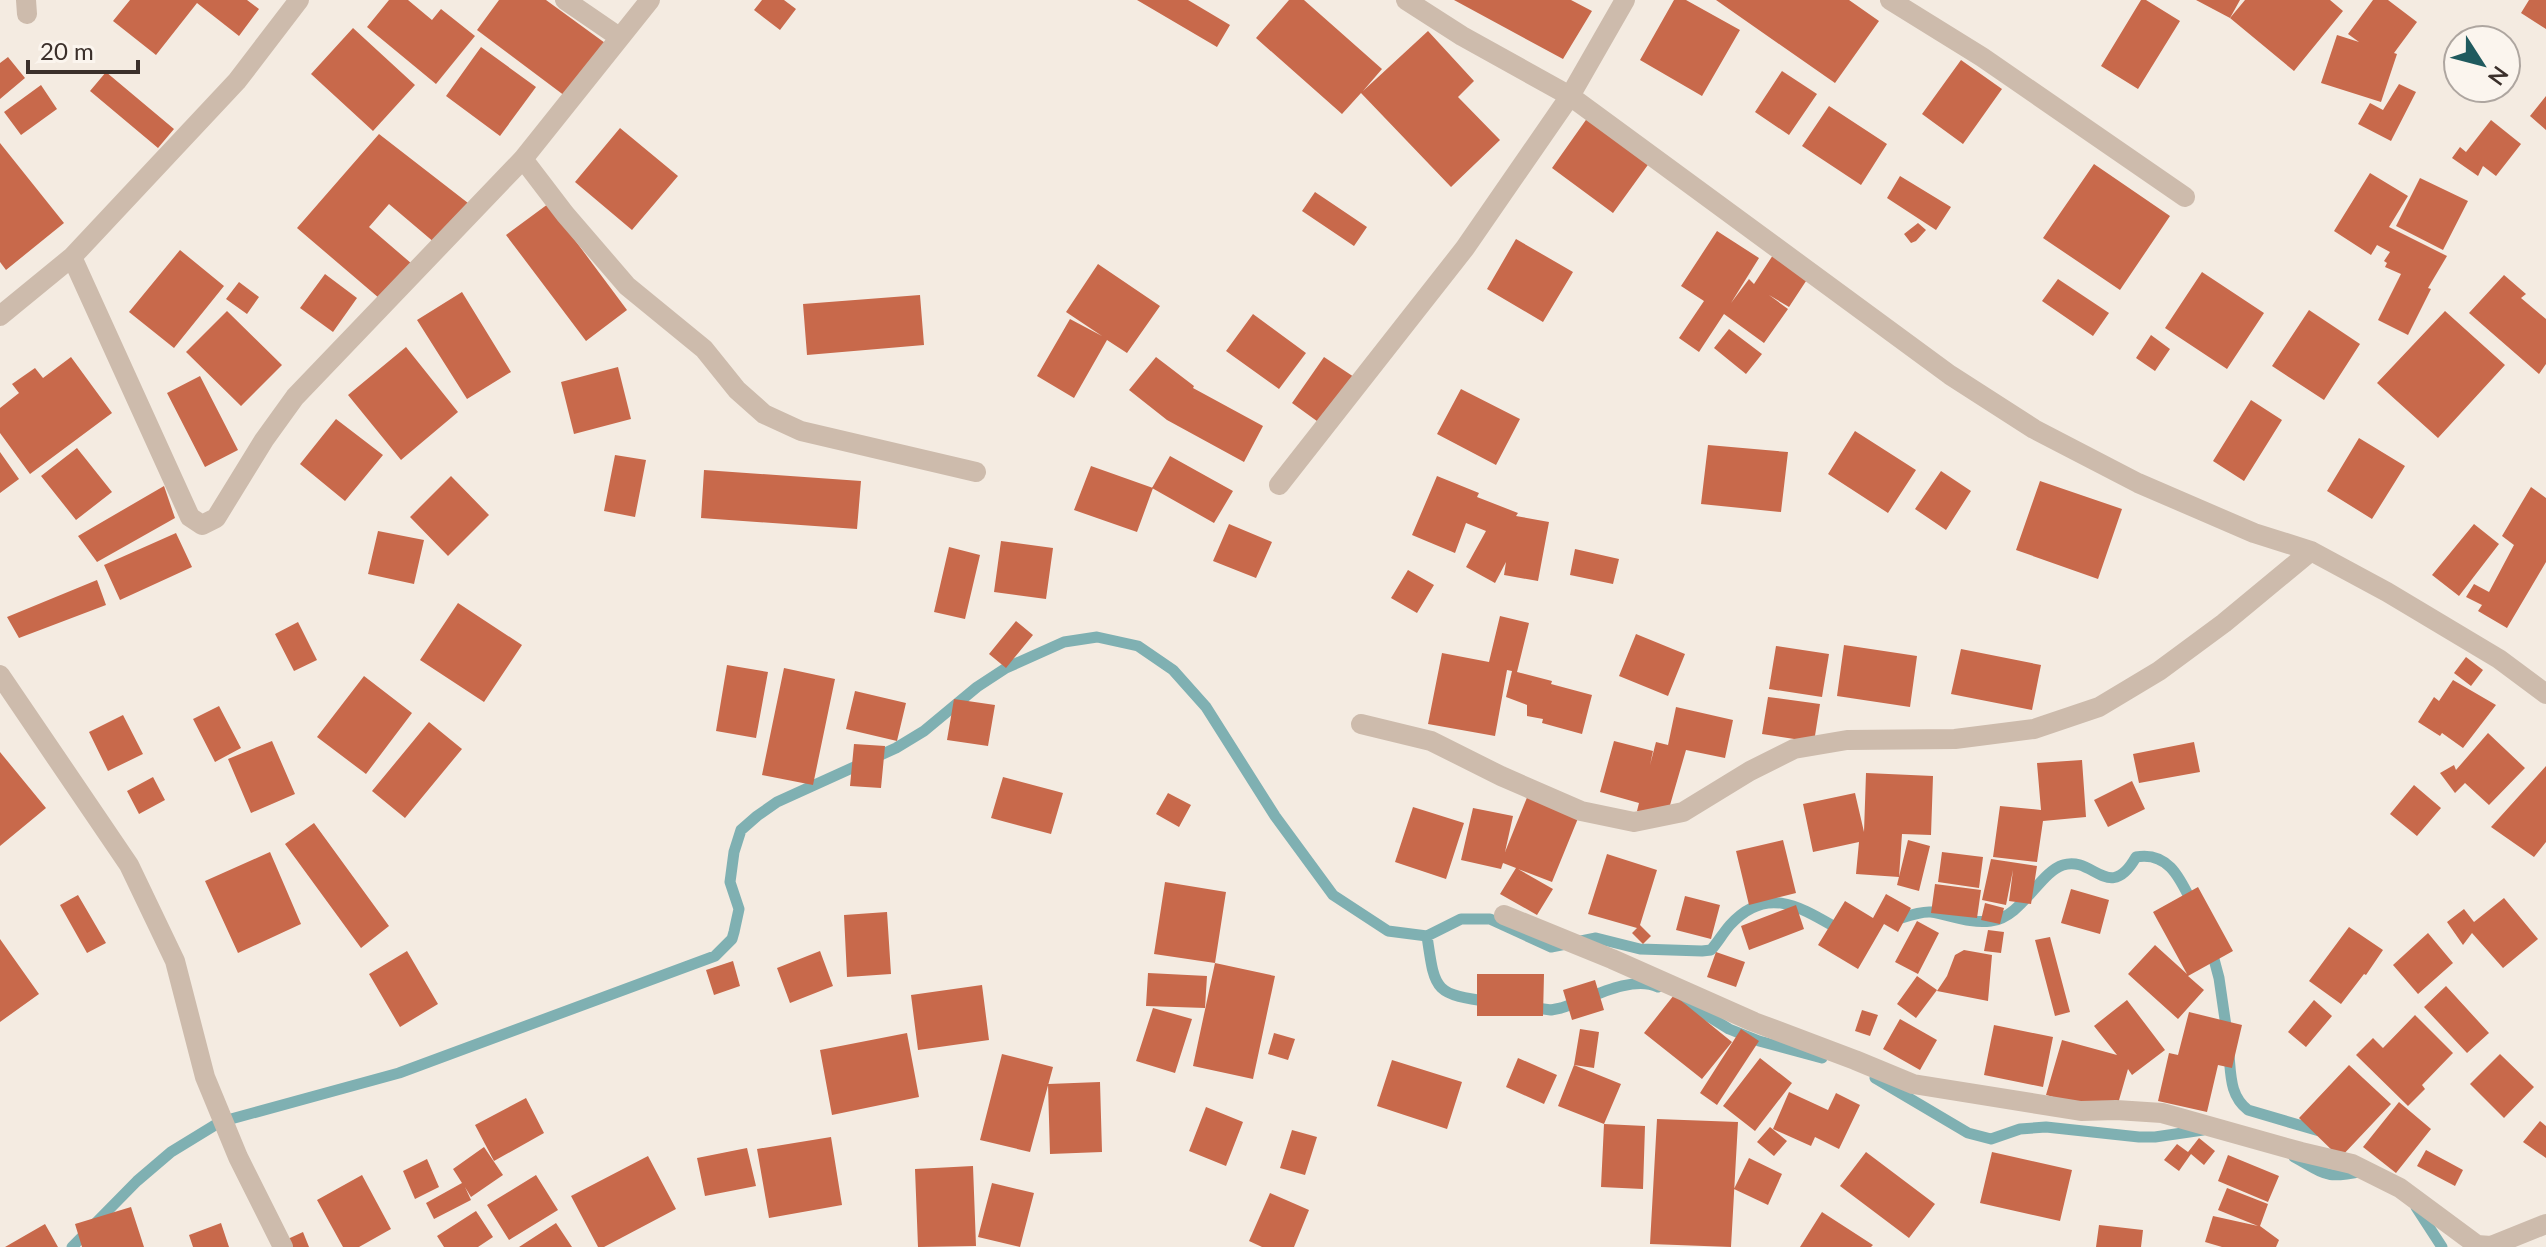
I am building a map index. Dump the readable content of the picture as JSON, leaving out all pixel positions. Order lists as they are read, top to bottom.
{
  "scale_bar": "20 m",
  "north": "bottom right"
}
